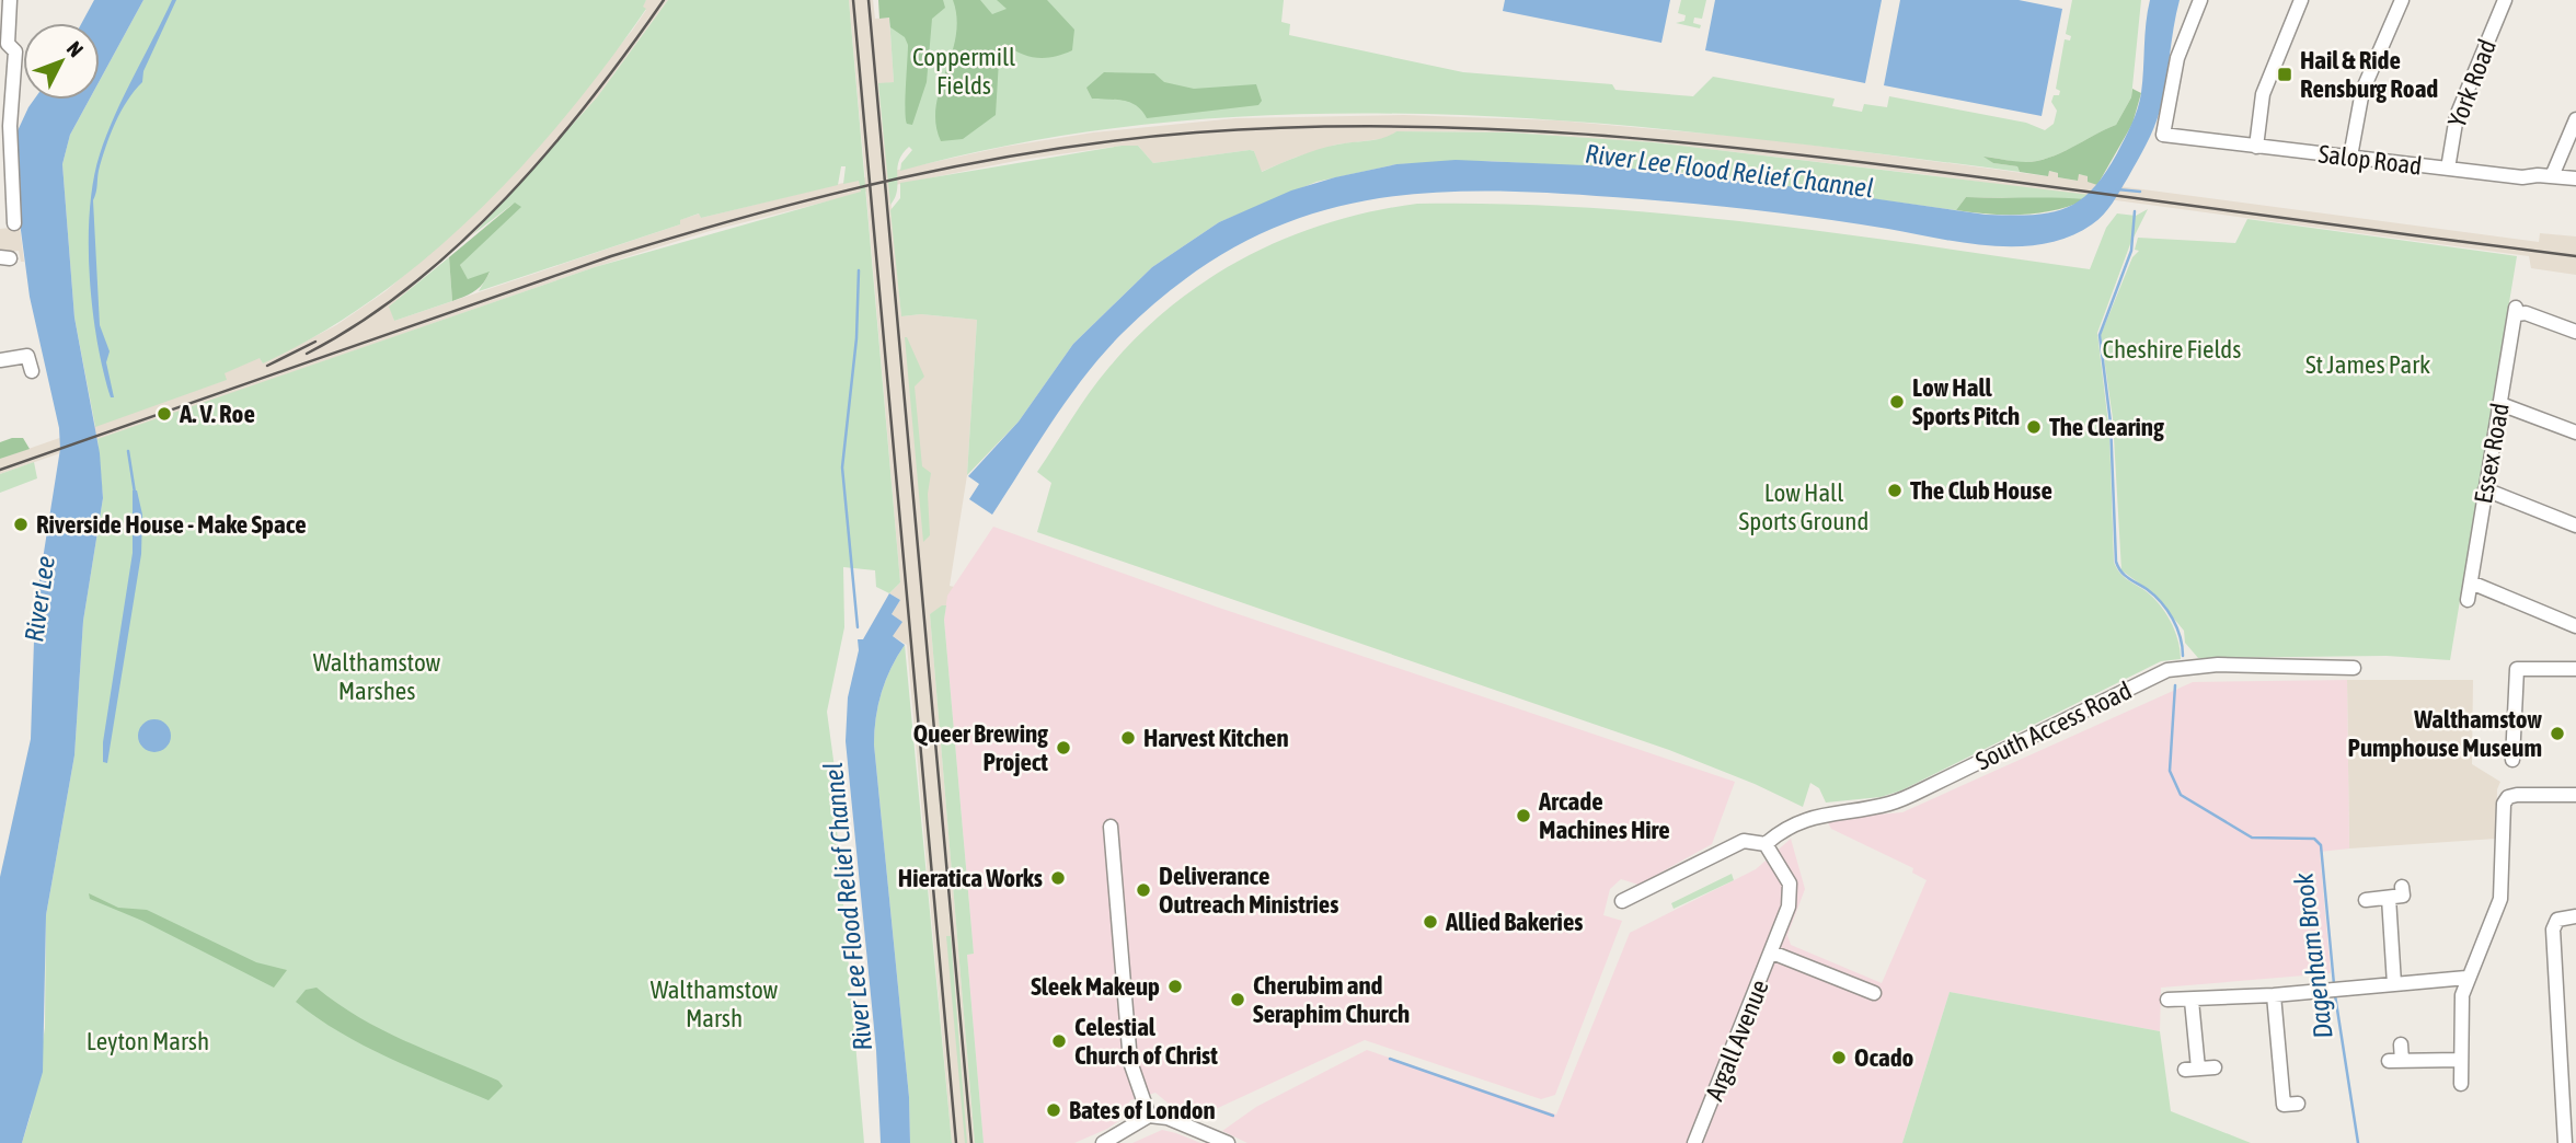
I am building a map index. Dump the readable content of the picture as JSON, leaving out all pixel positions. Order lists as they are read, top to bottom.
{
  "streets": {
    "street": [
      "York Road",
      "Salop Road",
      "Essex Road",
      "South Access Road",
      "Argall Avenue"
    ]
  },
  "crossings": [
    ["York Road", "Salop Road"]
  ],
  "water": ["River Lee Flood Relief Channel", "River Lee", "Dagenham Brook"],
  "parks": [
    "Coppermill Fields",
    "Cheshire Fields",
    "St James Park",
    "Low Hall Sports Ground",
    "Walthamstow Marshes",
    "Walthamstow Marsh",
    "Leyton Marsh"
  ],
  "places": {
    "transit": ["Hail & Ride Rensburg Road"],
    "other": [
      "Low Hall Sports Pitch",
      "A. V. Roe",
      "The Clearing",
      "The Club House",
      "Riverside House - Make Space",
      "Walthamstow Pumphouse Museum",
      "Harvest Kitchen",
      "Queer Brewing Project",
      "Arcade Machines Hire",
      "Hieratica Works",
      "Deliverance Outreach Ministries",
      "Allied Bakeries",
      "Sleek Makeup",
      "Cherubim and Seraphim Church",
      "Celestial Church of Christ",
      "Ocado",
      "Bates of London"
    ]
  },
  "north": "top right"
}
